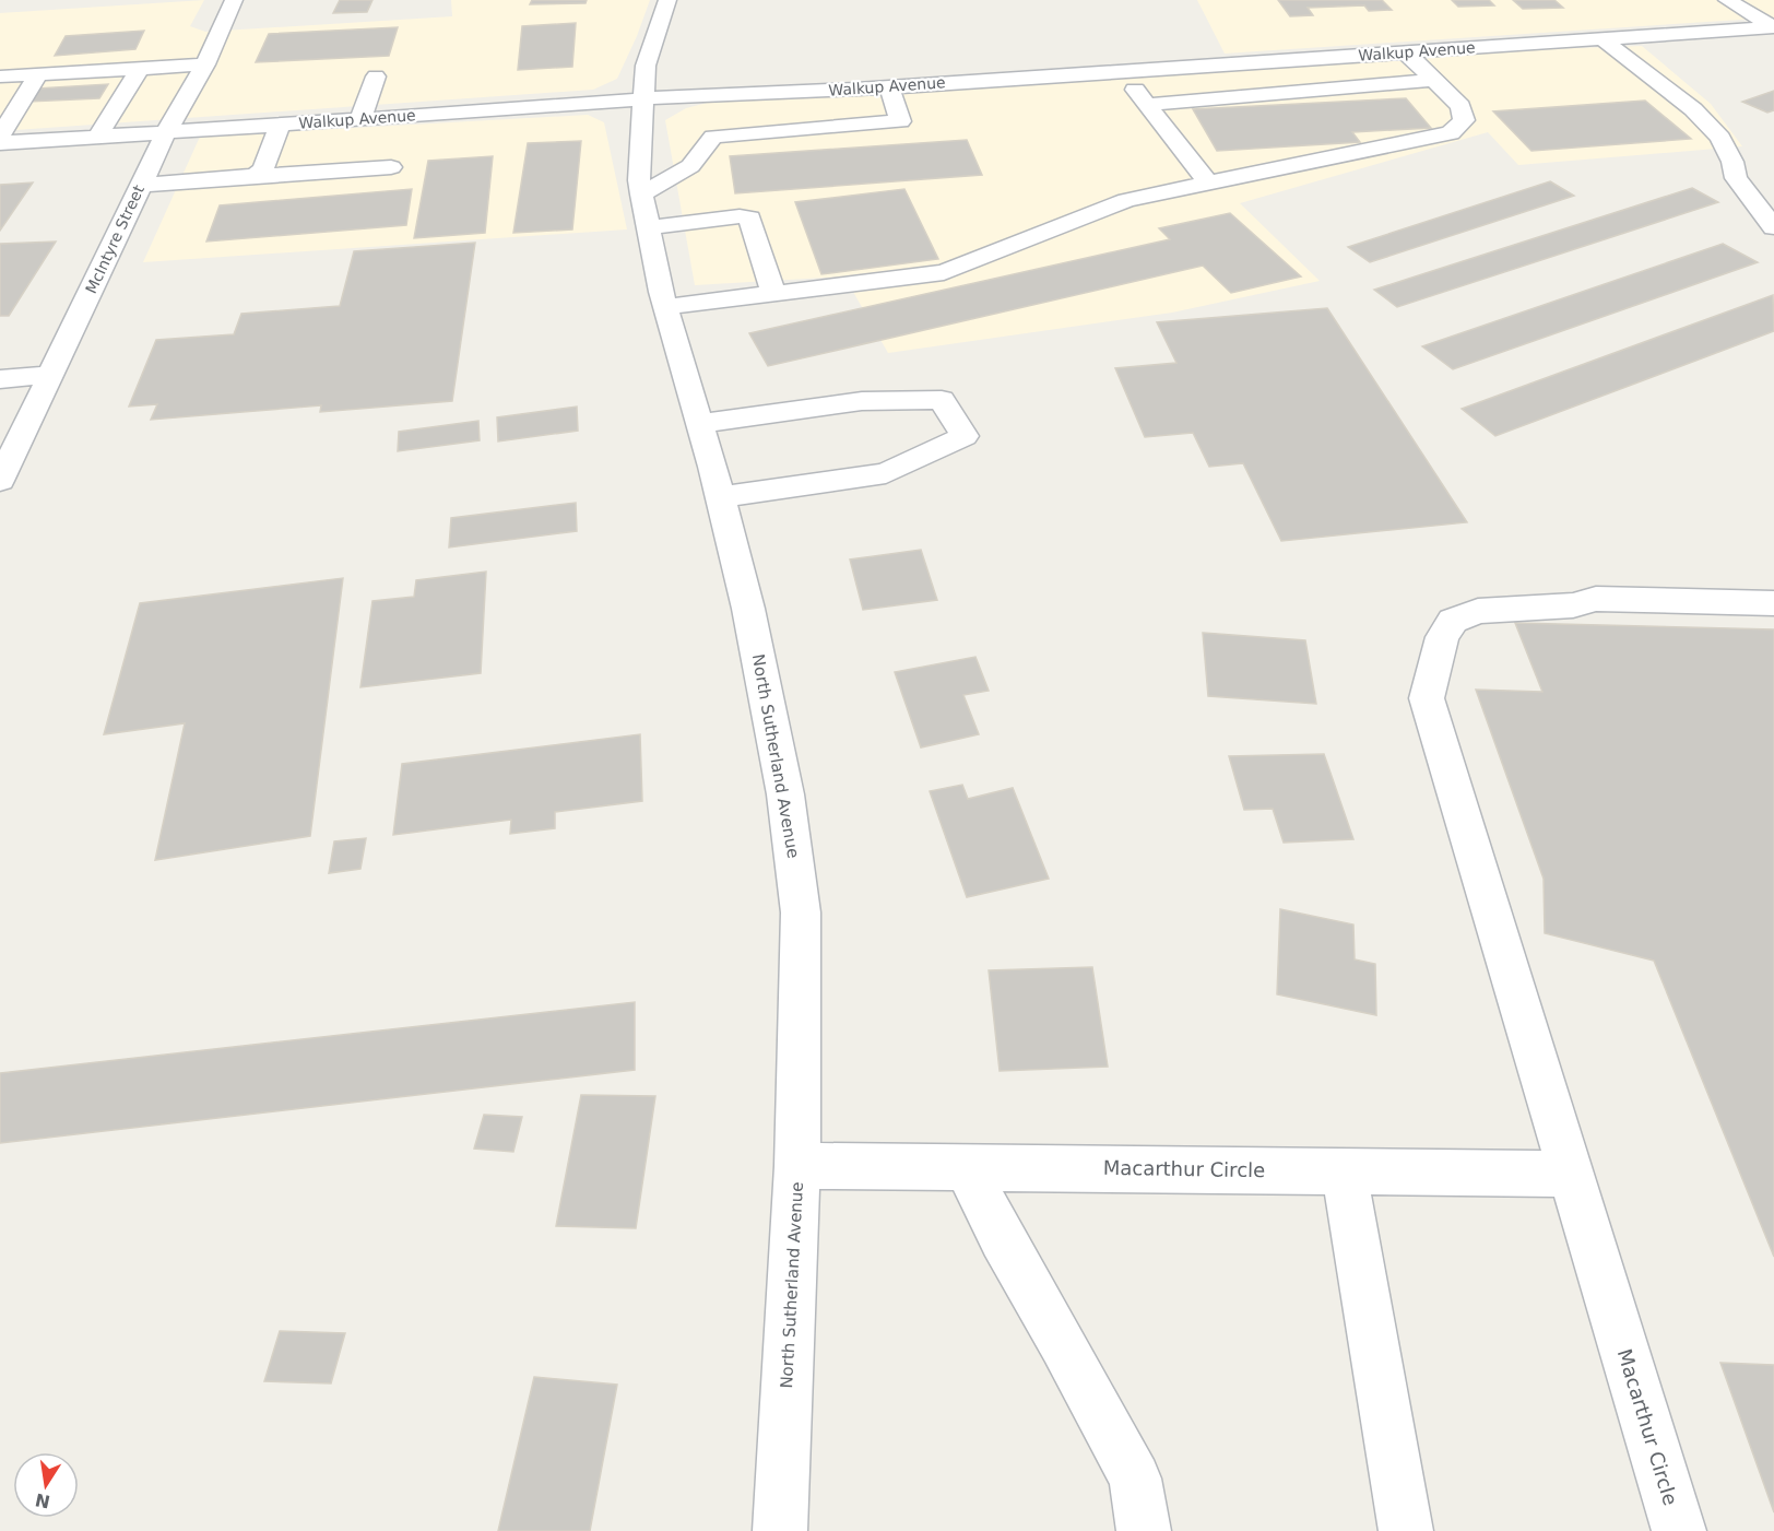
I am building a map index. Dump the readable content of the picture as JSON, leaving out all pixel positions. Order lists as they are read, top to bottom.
{
  "streets": {
    "street": [
      "Walkup Avenue",
      "McIntyre Street",
      "North Sutherland Avenue",
      "Macarthur Circle"
    ]
  },
  "crossings": [
    ["Walkup Avenue", "McIntyre Street"],
    ["Walkup Avenue", "North Sutherland Avenue"],
    ["North Sutherland Avenue", "Macarthur Circle"]
  ],
  "north": "bottom"
}
